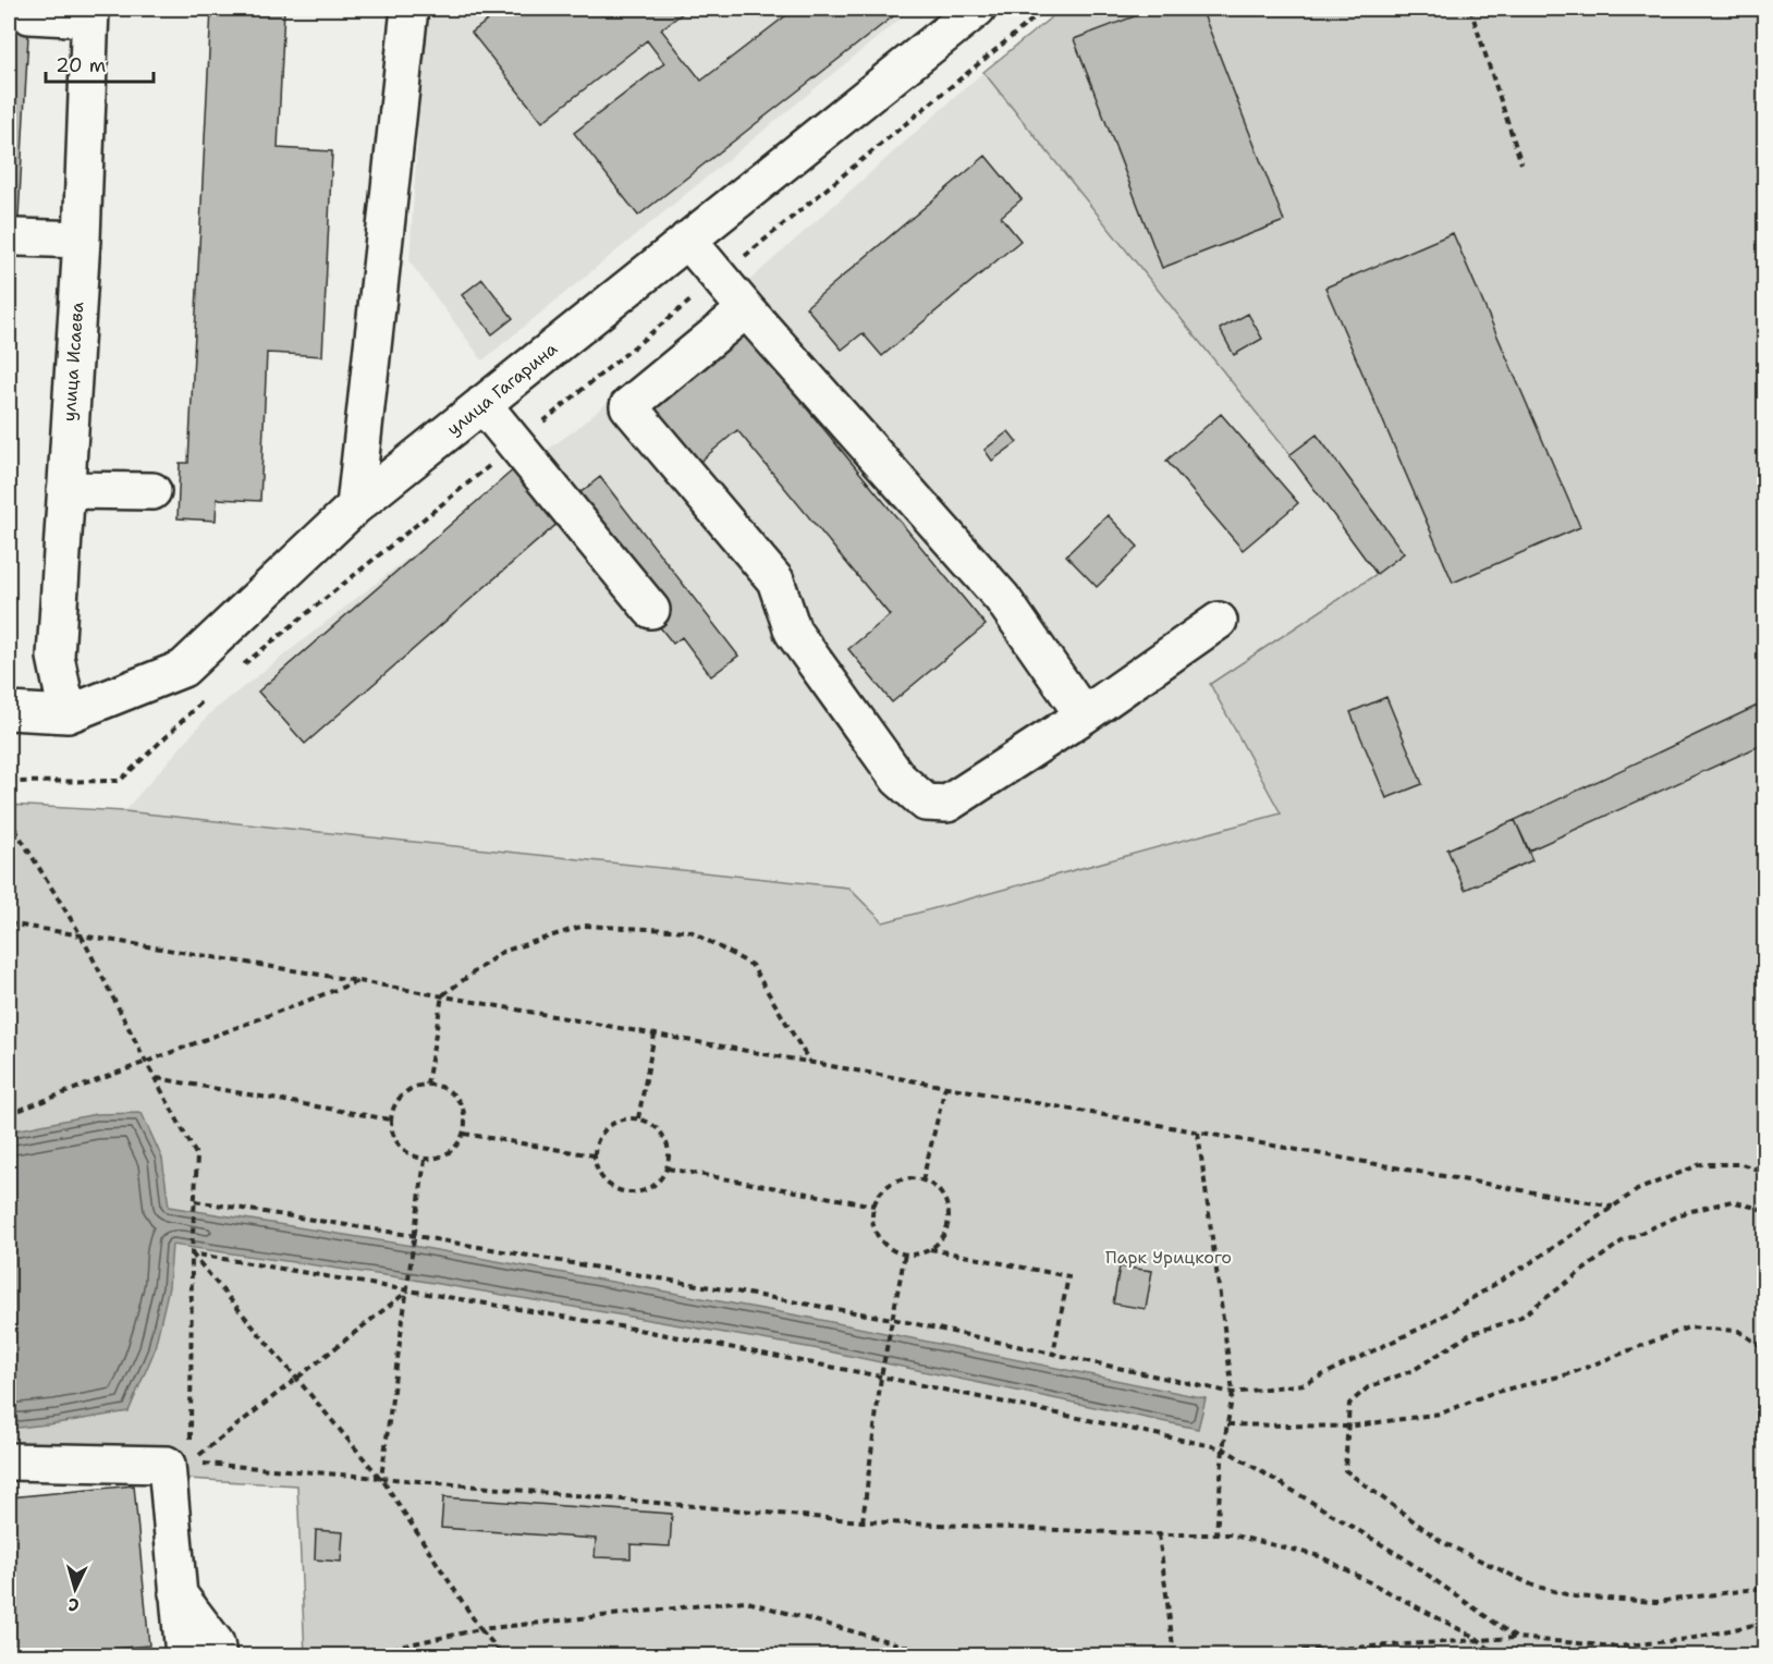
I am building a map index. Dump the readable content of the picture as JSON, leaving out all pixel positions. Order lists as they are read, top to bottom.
{
  "streets": {
    "street": ["улица Исаева", "улица Гагарина"]
  },
  "crossings": [
    ["улица Исаева", "улица Гагарина"]
  ],
  "parks": ["Парк Урицкого"],
  "scale_bar": "20 m",
  "north": "bottom"
}
